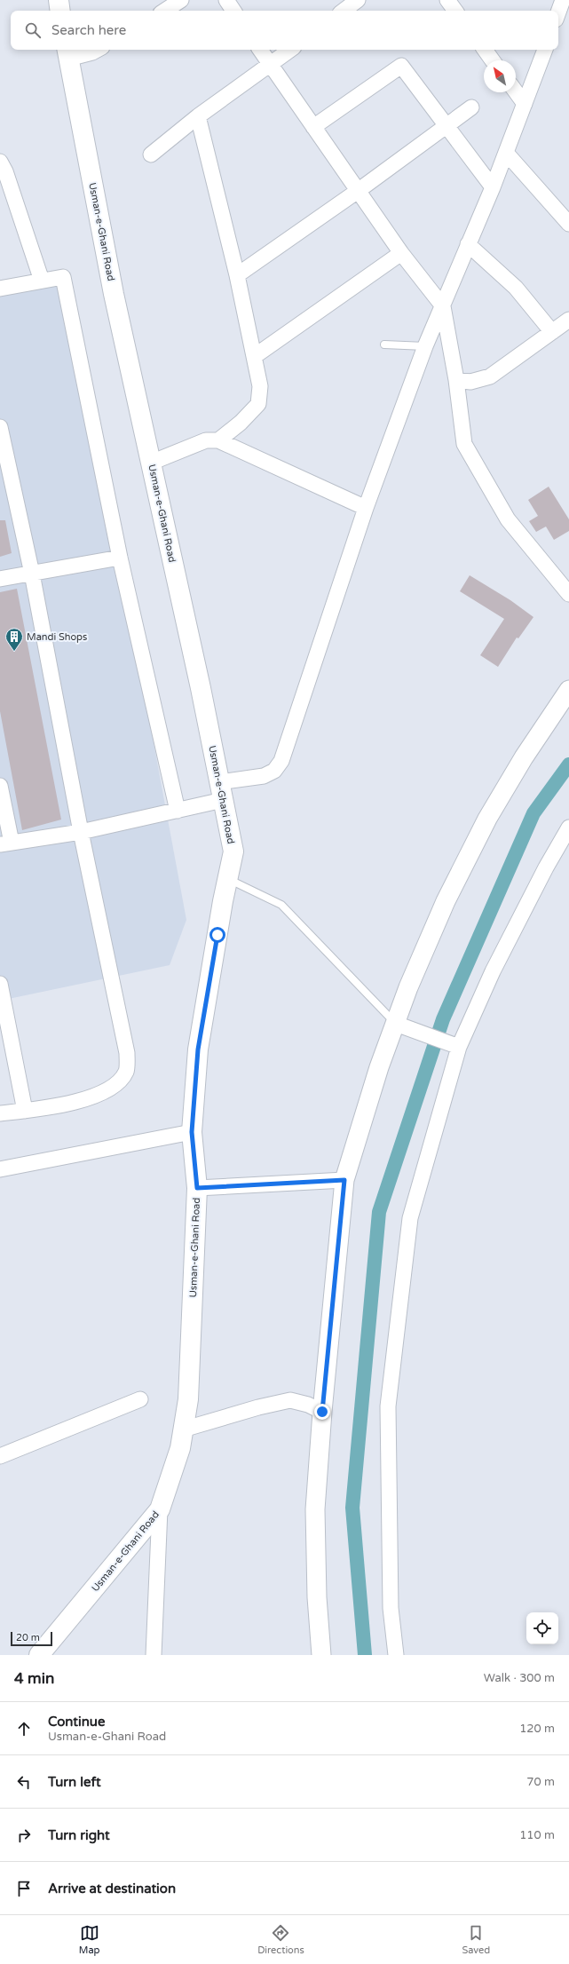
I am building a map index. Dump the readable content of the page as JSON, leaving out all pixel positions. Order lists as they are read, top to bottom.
{
  "streets": {
    "main road": ["Usman-e-Ghani Road"]
  },
  "places": {
    "building": ["Mandi Shops"]
  },
  "scale_bar": "20 m",
  "north": "top left",
  "page": {
    "search": "Search here",
    "scale": "20 m",
    "heading": ["4 min", "Walk · 300 m"],
    "list": [
      ["Continue", "Usman-e-Ghani Road", "120 m"],
      ["Turn left", "70 m"],
      ["Turn right", "110 m"],
      "Arrive at destination"
    ],
    "nav": ["Map", "Directions", "Saved"]
  }
}
